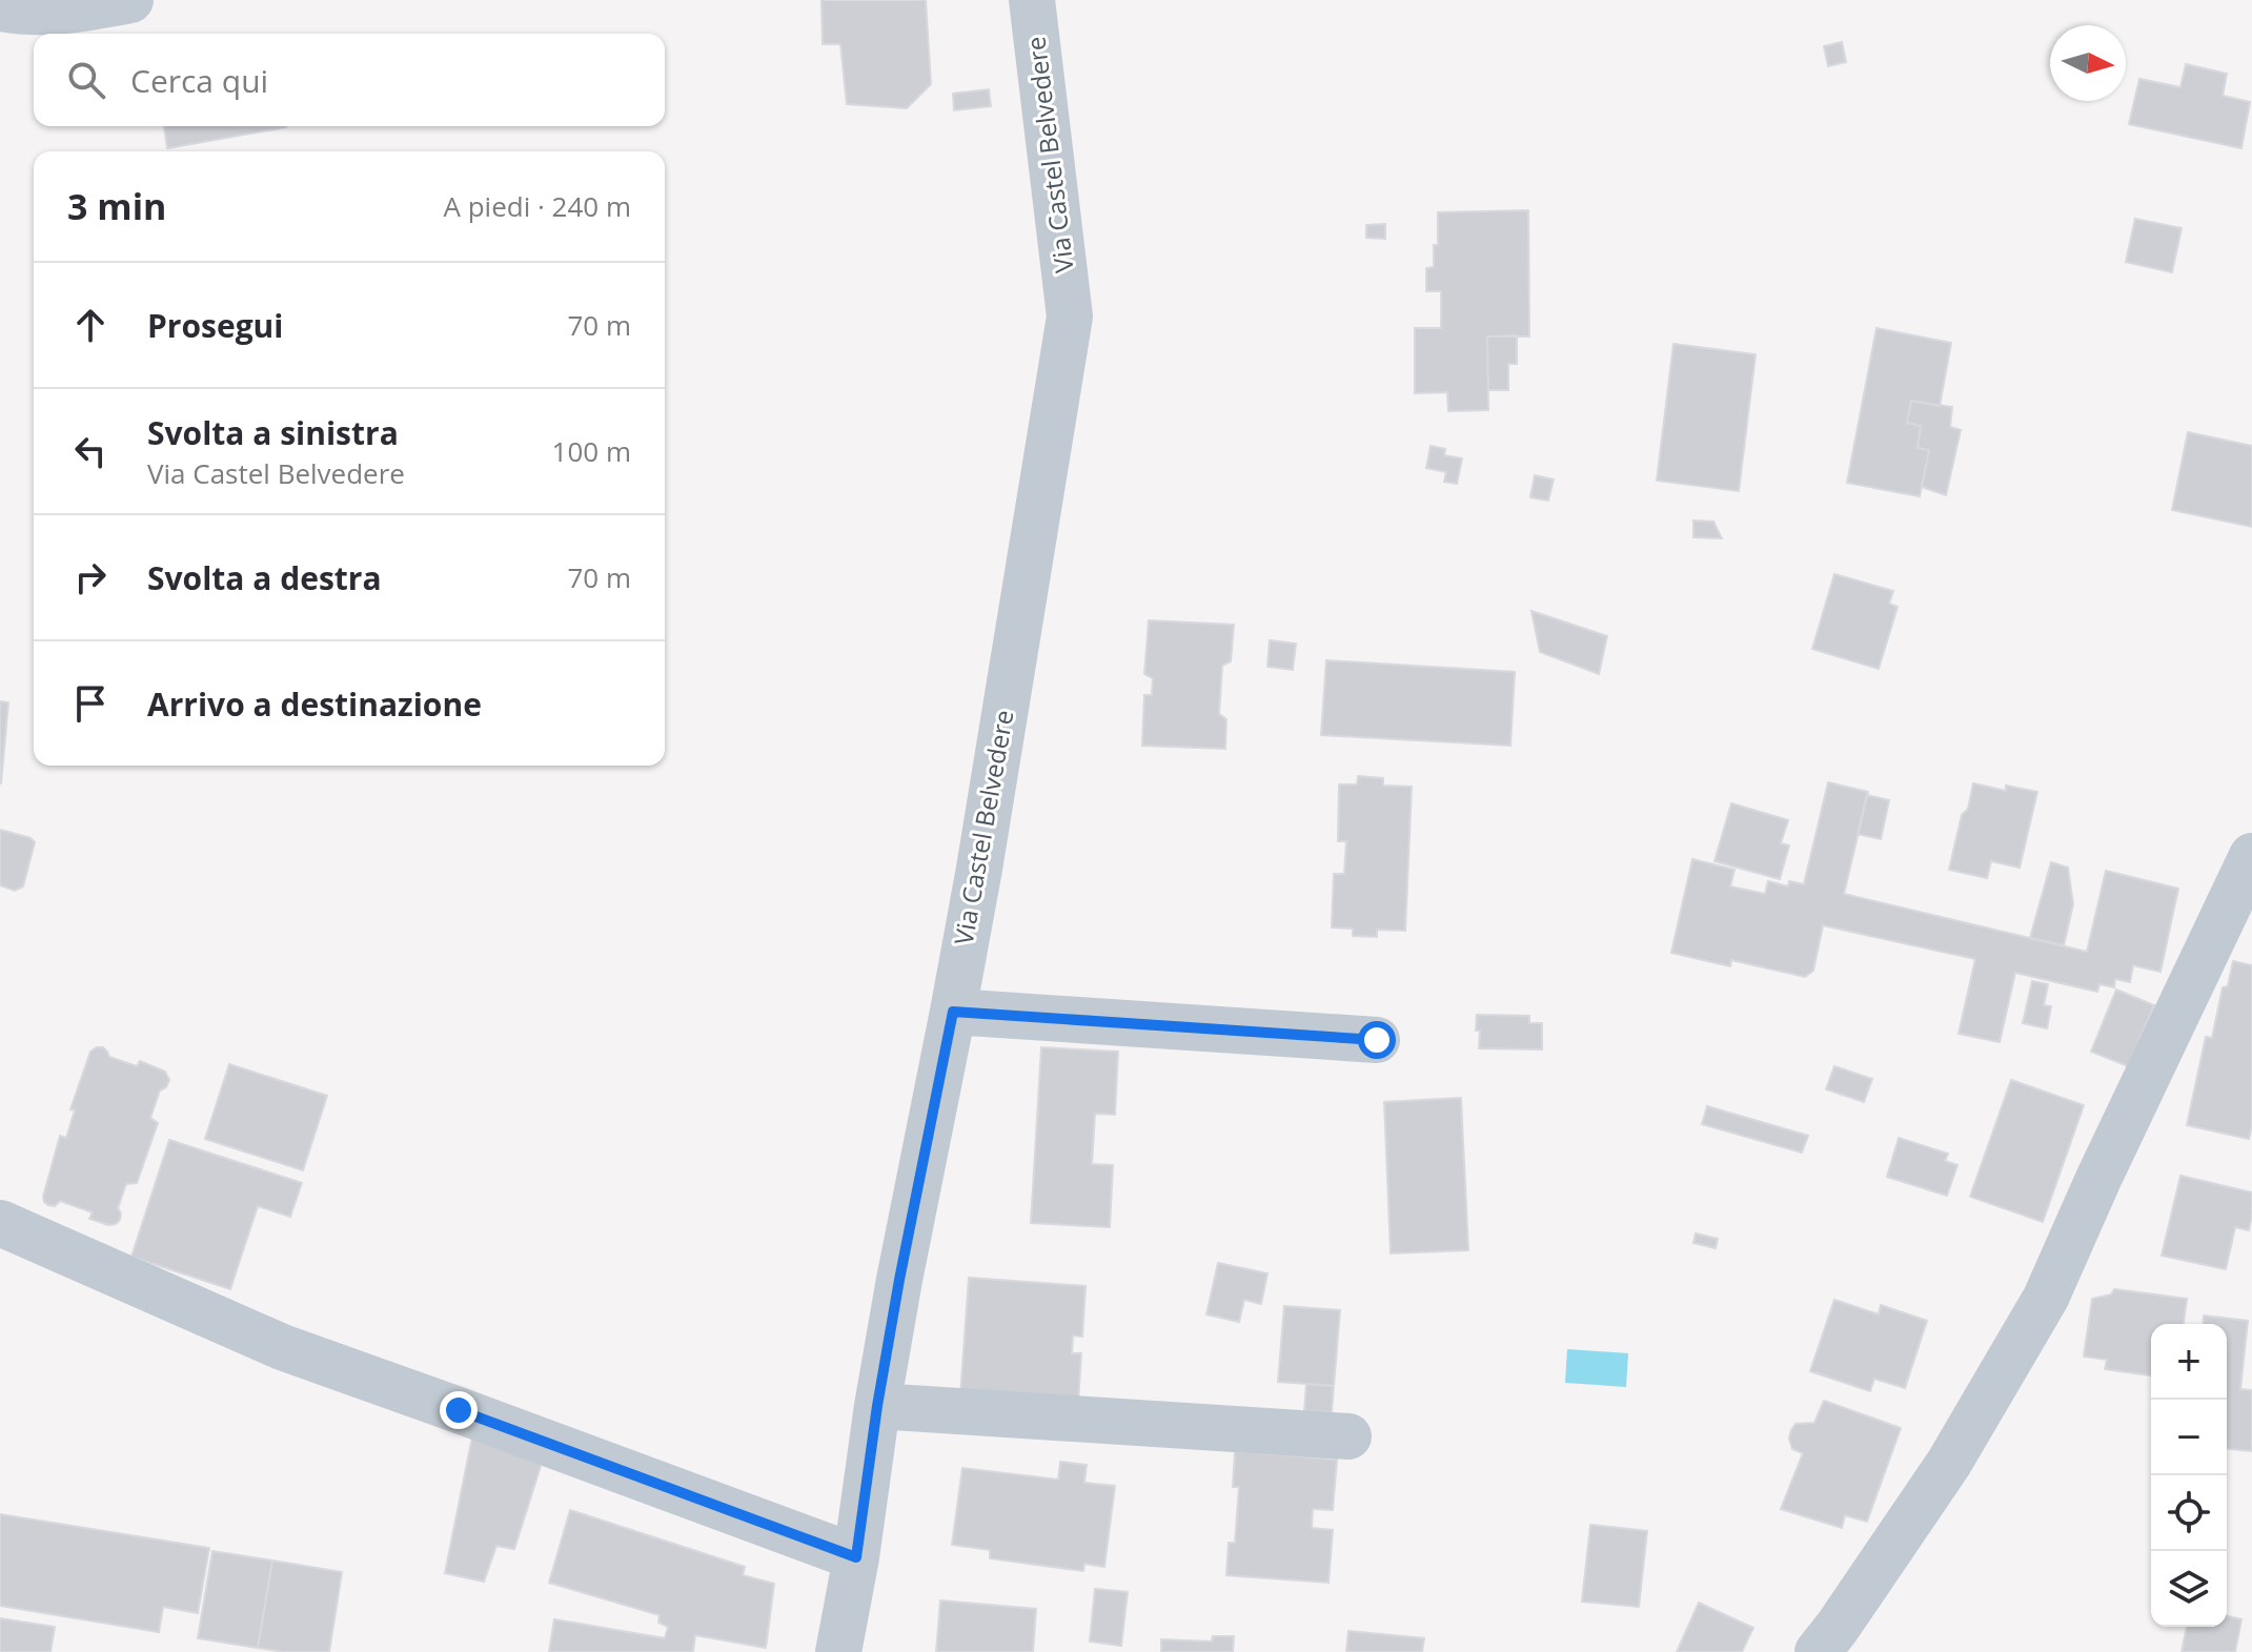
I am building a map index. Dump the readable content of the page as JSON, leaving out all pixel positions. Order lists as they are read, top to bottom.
{
  "streets": {
    "street": ["Via Castel Belvedere"]
  },
  "north": "right",
  "page": {
    "search": "Cerca qui",
    "heading": ["3 min", "A piedi · 240 m"],
    "list": [
      ["Prosegui", "70 m"],
      ["Svolta a sinistra", "Via Castel Belvedere", "100 m"],
      ["Svolta a destra", "70 m"],
      "Arrivo a destinazione"
    ],
    "map_buttons": ["+", "−"]
  }
}
